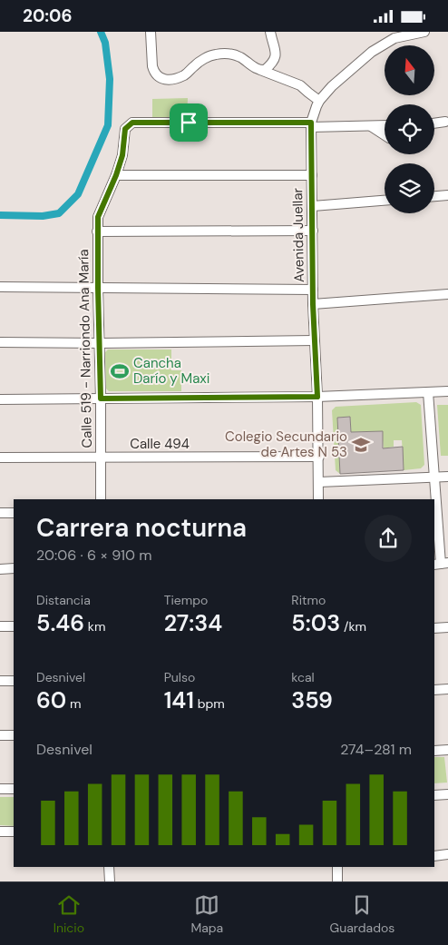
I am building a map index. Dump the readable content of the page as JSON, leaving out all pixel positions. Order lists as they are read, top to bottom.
{
  "streets": {
    "street": ["Avenida Juellar", "Calle 519 - Narriondo Ana María", "Calle 494"]
  },
  "crossings": [
    ["Avenida Juellar", "Calle 519 - Narriondo Ana María"],
    ["Avenida Juellar", "Calle 494"],
    ["Calle 519 - Narriondo Ana María", "Calle 494"]
  ],
  "places": {
    "sports": ["Cancha Darío y Maxi"],
    "school or university": ["Colegio Secundario de Artes N 53"]
  },
  "north": "top",
  "page": {
    "status": "20:06",
    "heading": ["Carrera nocturna", "20:06 · 6 × 910 m"],
    "stats": [
      ["Distancia", "5.46 km"],
      ["Tiempo", "27:34"],
      ["Ritmo", "5:03 /km"],
      ["Desnivel", "60 m"],
      ["Pulso", "141 bpm"],
      ["kcal", "359"]
    ],
    "chart": ["Desnivel", "274–281 m"],
    "tabs": ["Inicio", "Mapa", "Guardados"]
  }
}
